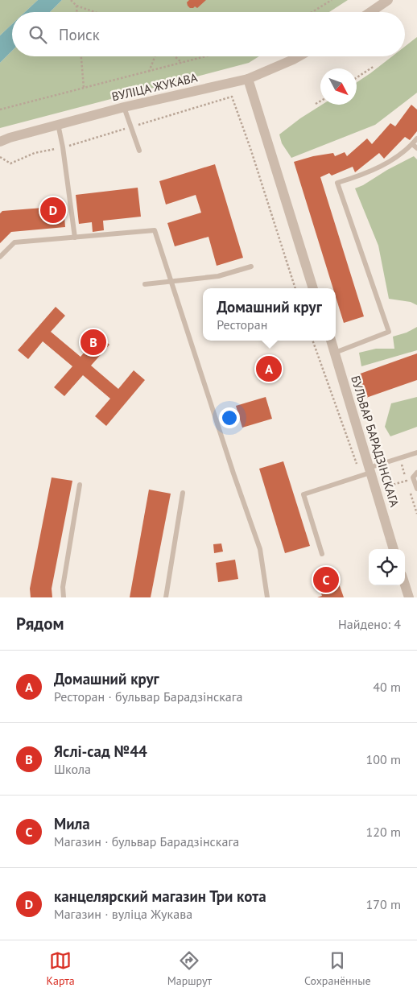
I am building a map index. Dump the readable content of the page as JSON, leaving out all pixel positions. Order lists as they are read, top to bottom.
{
  "streets": {
    "street": ["ВУЛІЦА ЖУКАВА", "БУЛЬВАР БАРАДЗІНСКАГА"]
  },
  "north": "bottom right",
  "page": {
    "search": "Поиск",
    "pins": [
      "D",
      "B",
      "A",
      "C"
    ],
    "popup": ["Домашний круг", "Ресторан"],
    "heading": ["Рядом", "Найдено: 4"],
    "list": [
      {
        "mark": "A",
        "name": "Домашний круг",
        "note": "Ресторан · бульвар Барадзінскага",
        "value": "40 m"
      },
      {
        "mark": "B",
        "name": "Яслі-сад №44",
        "note": "Школа",
        "value": "100 m"
      },
      {
        "mark": "C",
        "name": "Мила",
        "note": "Магазин · бульвар Барадзінскага",
        "value": "120 m"
      },
      {
        "mark": "D",
        "name": "канцелярский магазин Три кота",
        "note": "Магазин · вуліца Жукава",
        "value": "170 m"
      }
    ],
    "nav": ["Карта", "Маршрут", "Сохранённые"]
  }
}
